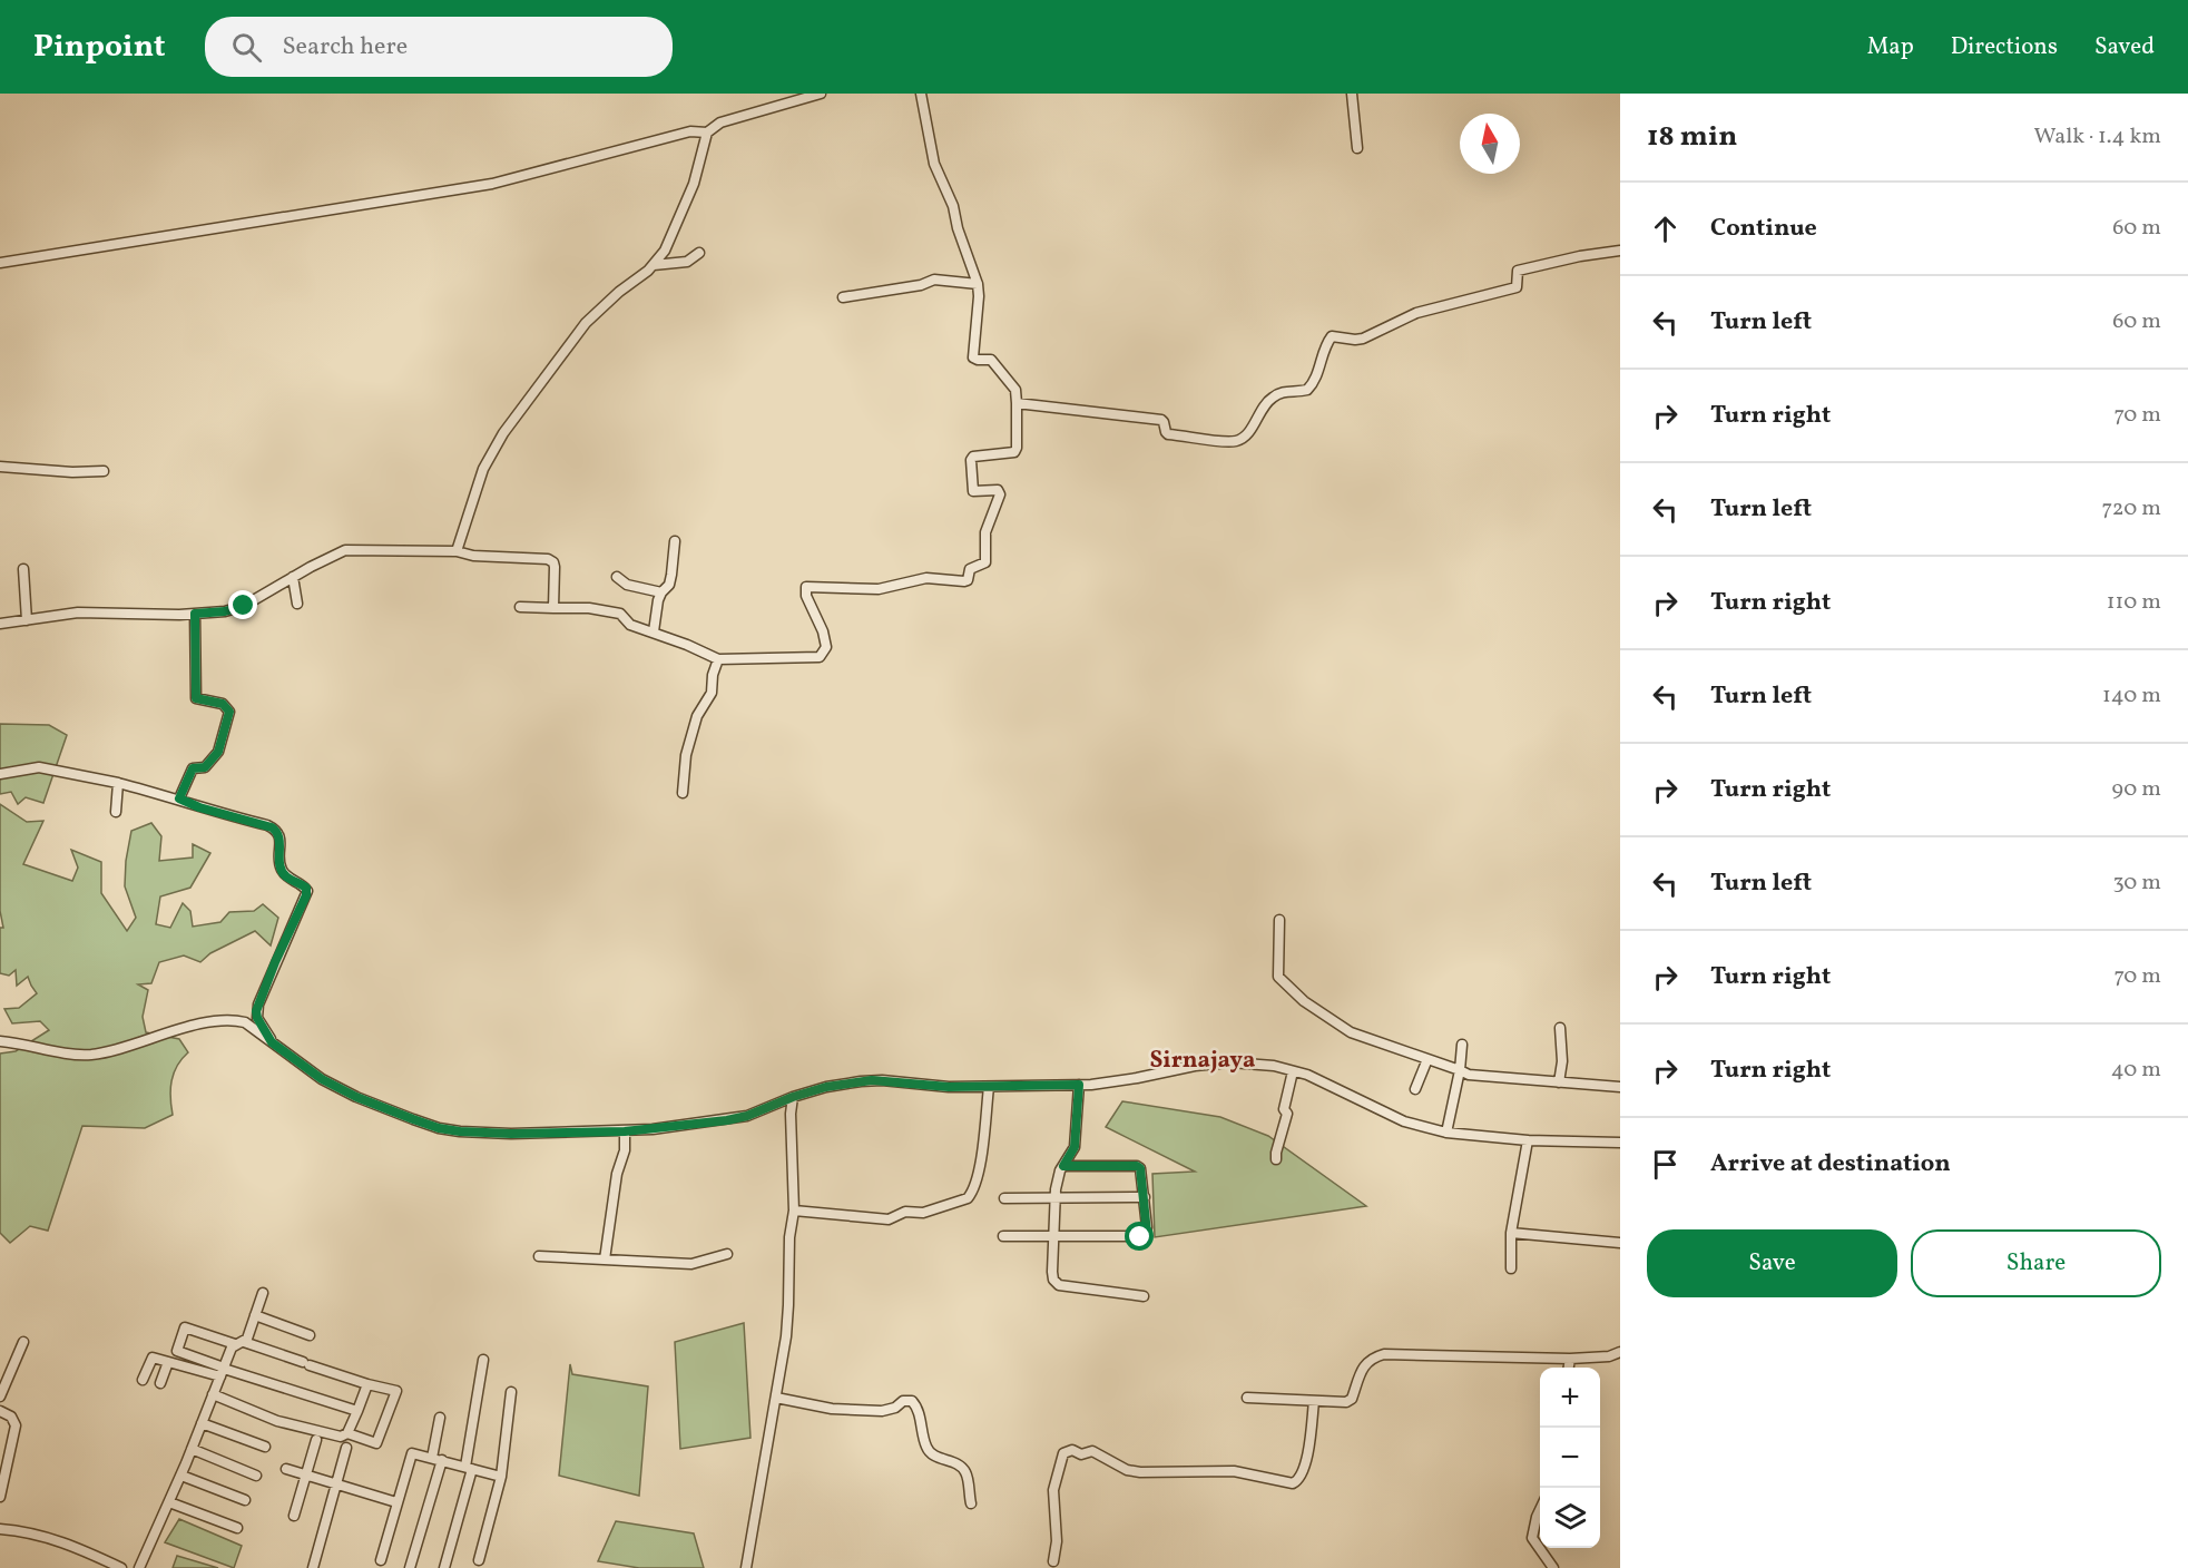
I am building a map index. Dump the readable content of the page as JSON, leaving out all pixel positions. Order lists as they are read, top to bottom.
{
  "districts": ["Sirnajaya"],
  "north": "top",
  "page": {
    "header": "Pinpoint",
    "search": "Search here",
    "nav": ["Map", "Directions", "Saved"],
    "heading": ["18 min", "Walk · 1.4 km"],
    "list": [
      ["Continue", "60 m"],
      ["Turn left", "60 m"],
      ["Turn right", "70 m"],
      ["Turn left", "720 m"],
      ["Turn right", "110 m"],
      ["Turn left", "140 m"],
      ["Turn right", "90 m"],
      ["Turn left", "30 m"],
      ["Turn right", "70 m"],
      ["Turn right", "40 m"],
      "Arrive at destination"
    ],
    "buttons": ["Save", "Share"],
    "map_buttons": ["+", "−"]
  }
}
